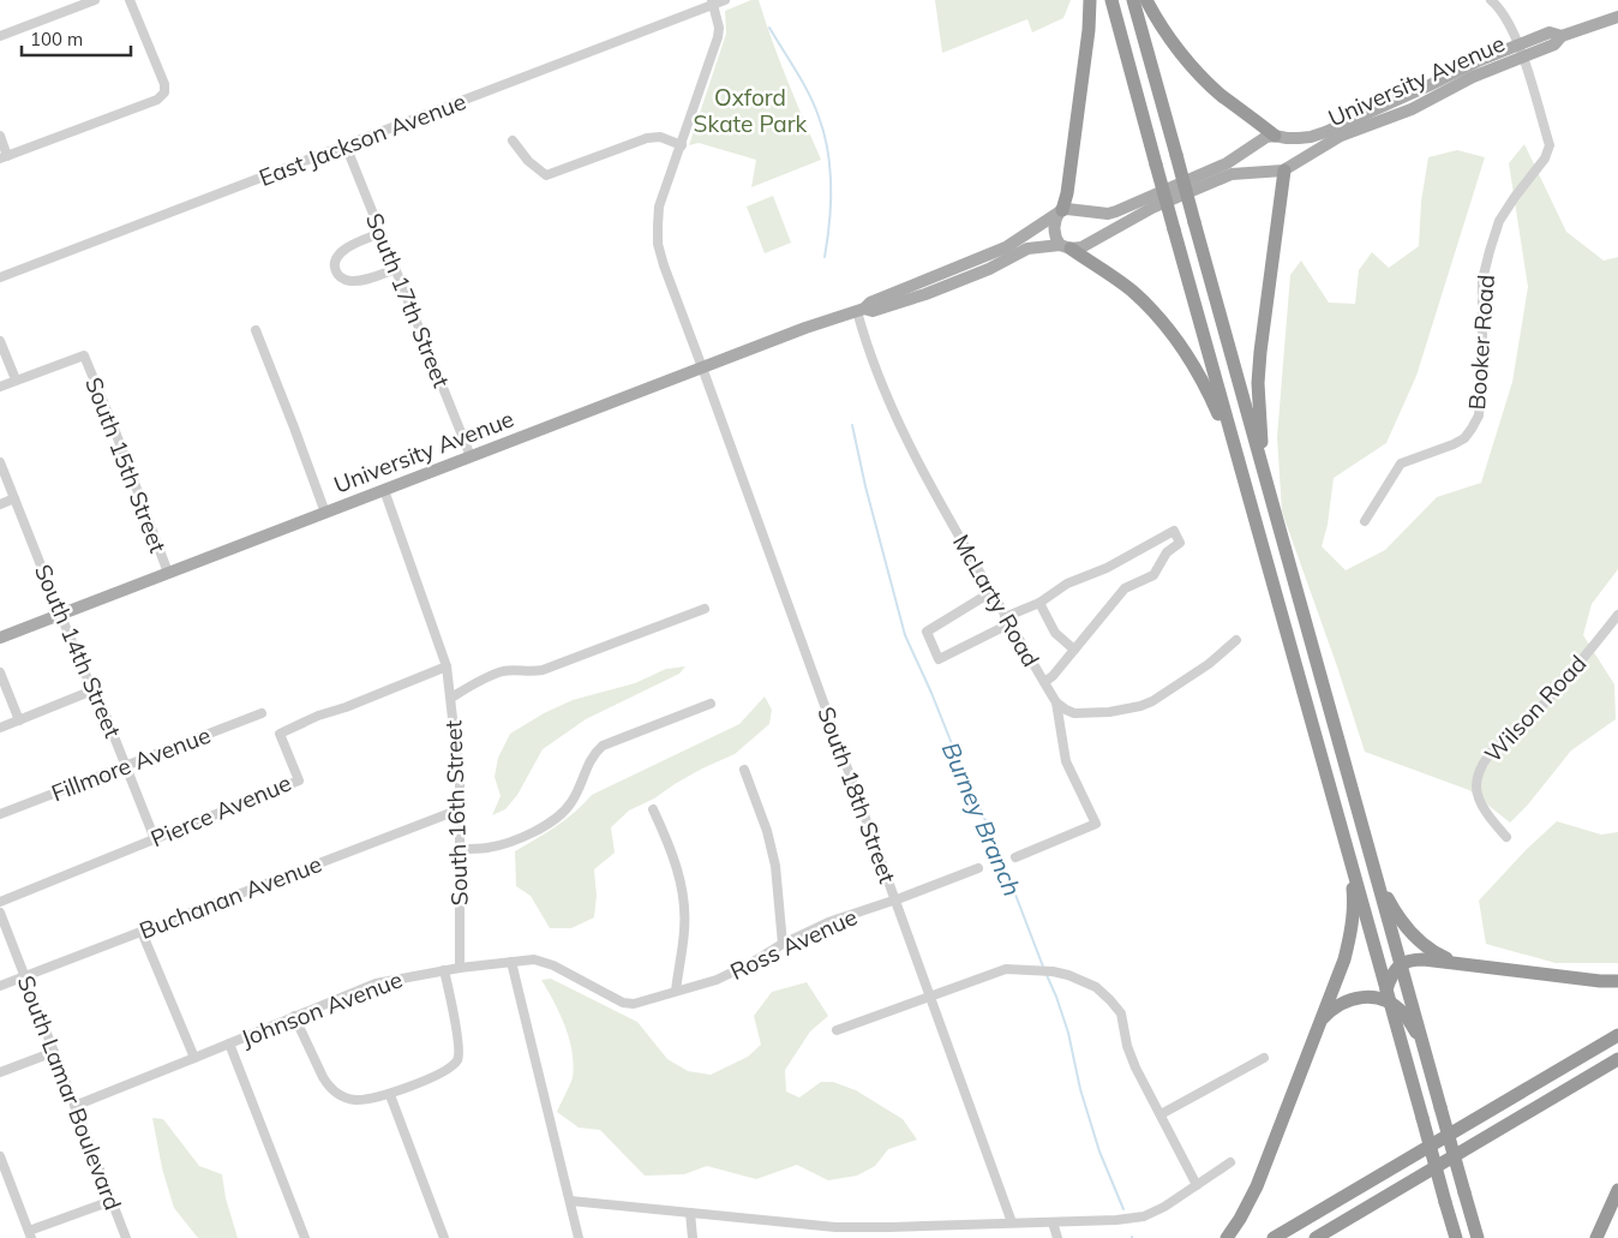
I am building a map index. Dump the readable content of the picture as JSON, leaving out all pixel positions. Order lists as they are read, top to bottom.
{
  "streets": {
    "main road": ["University Avenue"],
    "street": [
      "East Jackson Avenue",
      "South 17th Street",
      "Booker Road",
      "South 15th Street",
      "McLarty Road",
      "South 14th Street",
      "Wilson Road",
      "Fillmore Avenue",
      "South 18th Street",
      "Pierce Avenue",
      "South 16th Street",
      "Buchanan Avenue",
      "Ross Avenue",
      "Johnson Avenue",
      "South Lamar Boulevard"
    ]
  },
  "crossings": [
    ["University Avenue", "South 17th Street"],
    ["University Avenue", "Booker Road"],
    ["University Avenue", "South 15th Street"],
    ["University Avenue", "McLarty Road"],
    ["University Avenue", "South 14th Street"],
    ["University Avenue", "South 18th Street"],
    ["University Avenue", "South 16th Street"],
    ["East Jackson Avenue", "South 17th Street"],
    ["East Jackson Avenue", "South 18th Street"],
    ["South 14th Street", "Fillmore Avenue"],
    ["South 14th Street", "Pierce Avenue"],
    ["South 18th Street", "Ross Avenue"],
    ["Pierce Avenue", "South 16th Street"],
    ["South 16th Street", "Buchanan Avenue"],
    ["South 16th Street", "Johnson Avenue"],
    ["Buchanan Avenue", "South Lamar Boulevard"],
    ["Ross Avenue", "Johnson Avenue"],
    ["Johnson Avenue", "South Lamar Boulevard"]
  ],
  "water": ["Burney Branch"],
  "parks": ["Oxford Skate Park"],
  "scale_bar": "100 m"
}
